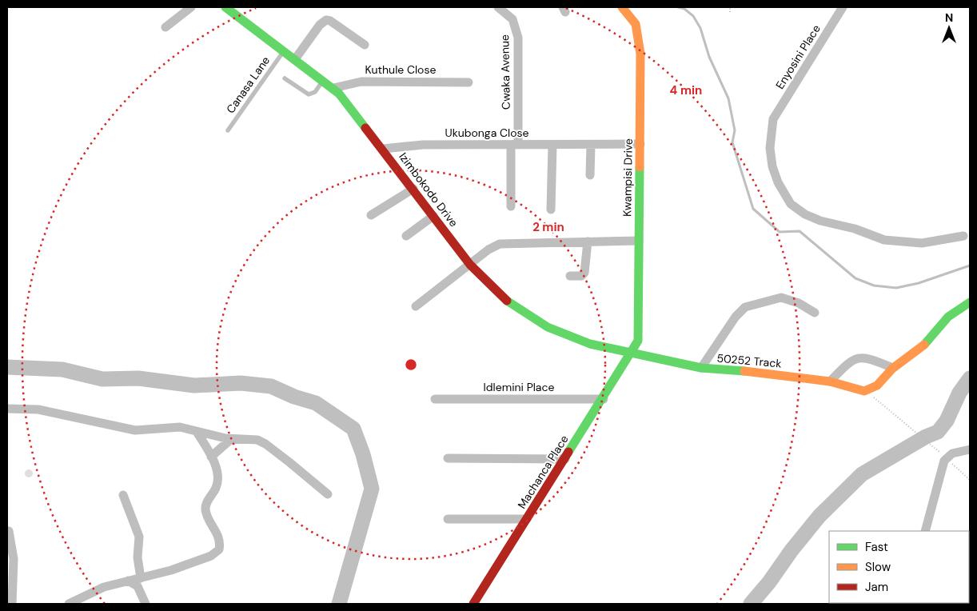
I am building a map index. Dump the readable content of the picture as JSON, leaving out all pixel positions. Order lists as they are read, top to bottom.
{
  "streets": {
    "street": [
      "Enyosini Place",
      "Kuthule Close",
      "Cwaka Avenue",
      "Ukubonga Close",
      "Kwampisi Drive",
      "Izimbokodo Drive",
      "50252 Track",
      "Idlemini Place",
      "Machanca Place"
    ],
    "lane": ["Canasa Lane"]
  },
  "crossings": [
    ["Kuthule Close", "Izimbokodo Drive"],
    ["Cwaka Avenue", "Ukubonga Close"],
    ["Canasa Lane", "Izimbokodo Drive"],
    ["Ukubonga Close", "Kwampisi Drive"],
    ["Ukubonga Close", "Izimbokodo Drive"],
    ["Kwampisi Drive", "Izimbokodo Drive"],
    ["Kwampisi Drive", "50252 Track"],
    ["Kwampisi Drive", "Machanca Place"],
    ["Izimbokodo Drive", "50252 Track"],
    ["Izimbokodo Drive", "Machanca Place"],
    ["50252 Track", "Machanca Place"],
    ["Idlemini Place", "Machanca Place"]
  ],
  "legend": ["Fast", "Slow", "Jam"],
  "north": "top",
  "rings": ["4 min", "2 min"]
}
